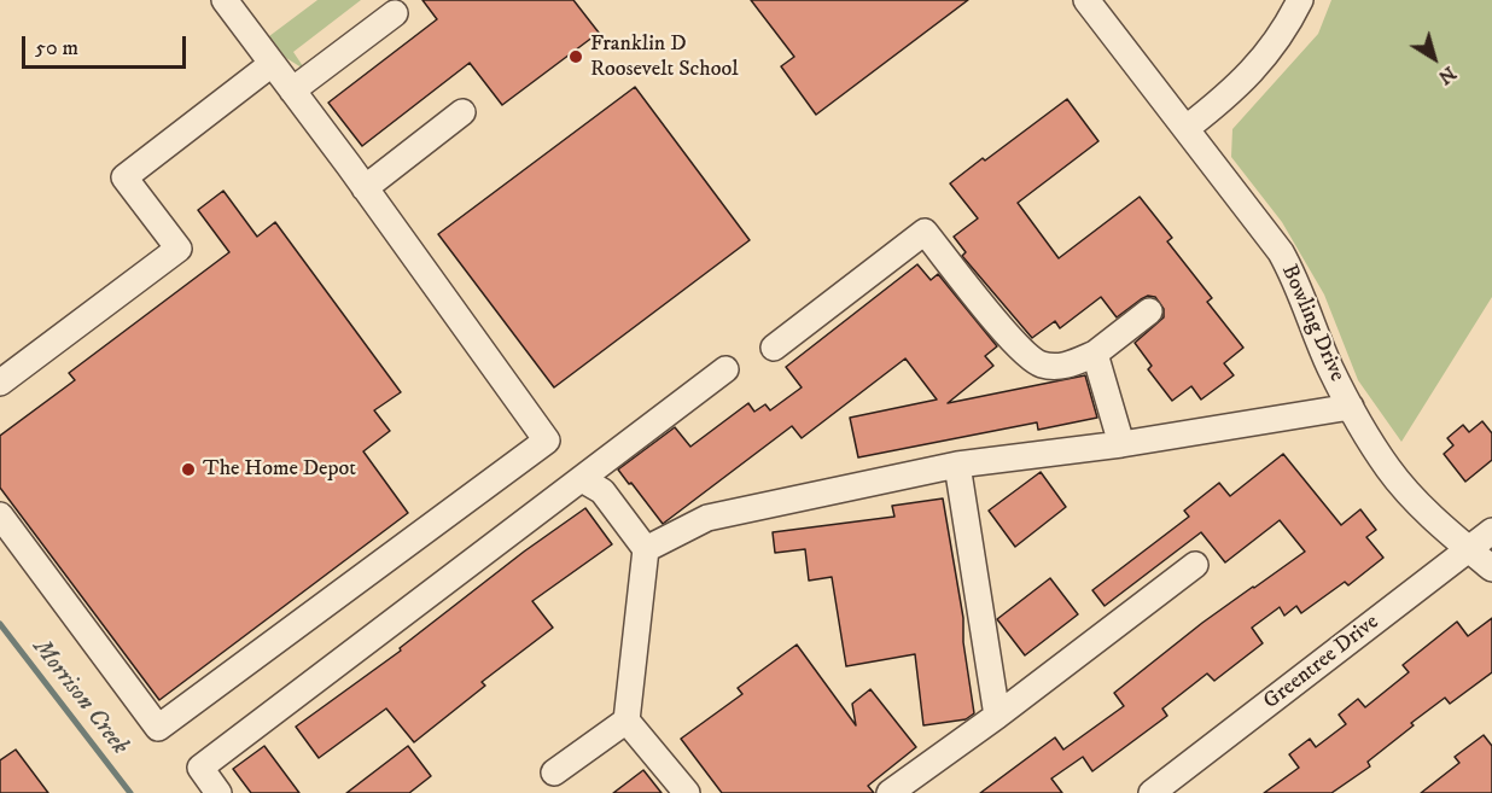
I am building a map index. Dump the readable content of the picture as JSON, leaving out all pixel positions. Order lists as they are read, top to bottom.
{
  "streets": {
    "street": ["Bowling Drive", "Greentree Drive"]
  },
  "crossings": [
    ["Bowling Drive", "Greentree Drive"]
  ],
  "water": ["Morrison Creek"],
  "places": ["Franklin D Roosevelt School", "The Home Depot"],
  "scale_bar": "50 m",
  "north": "bottom right"
}
